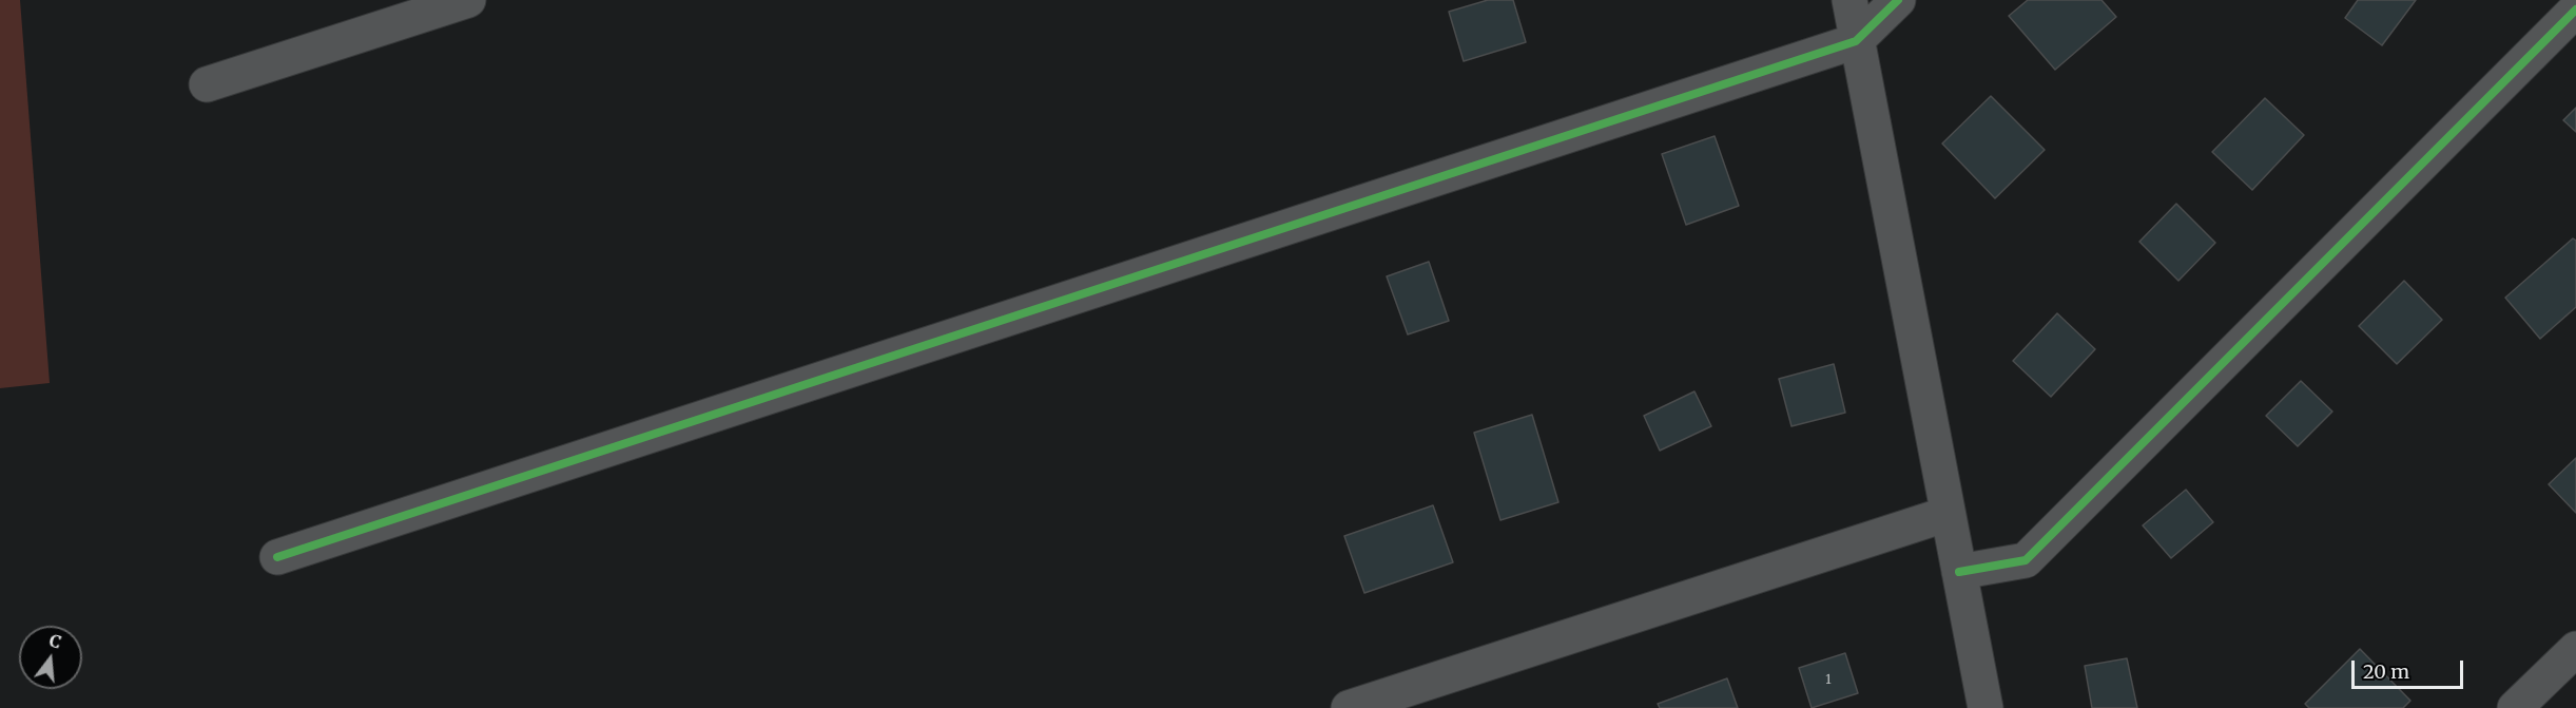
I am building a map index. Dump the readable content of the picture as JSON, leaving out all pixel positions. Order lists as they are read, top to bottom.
{
  "house_numbers": ["1"],
  "scale_bar": "20 m",
  "north": "top"
}
